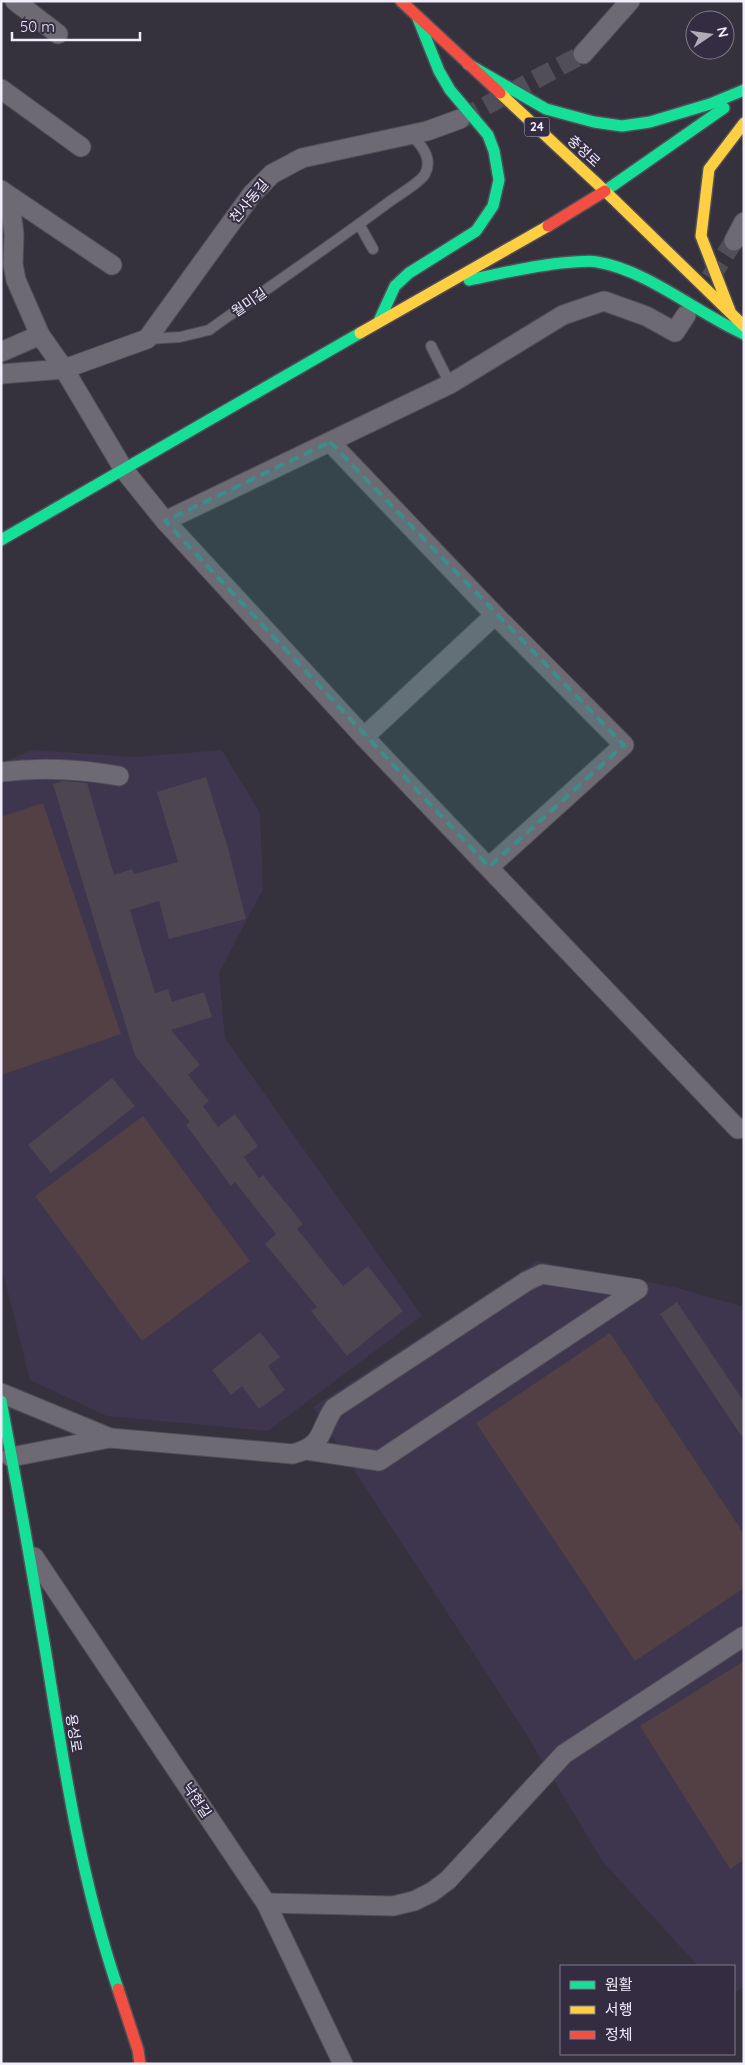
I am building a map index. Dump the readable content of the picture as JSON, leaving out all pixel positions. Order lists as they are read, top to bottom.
{
  "streets": {
    "main road": ["24", "충정로", "용성로"],
    "street": ["천사동길", "월미길", "낙현길"]
  },
  "crossings": [
    ["천사동길", "월미길"],
    ["용성로", "낙현길"]
  ],
  "legend": ["원활", "서행", "정체"],
  "scale_bar": "50 m",
  "north": "right"
}
